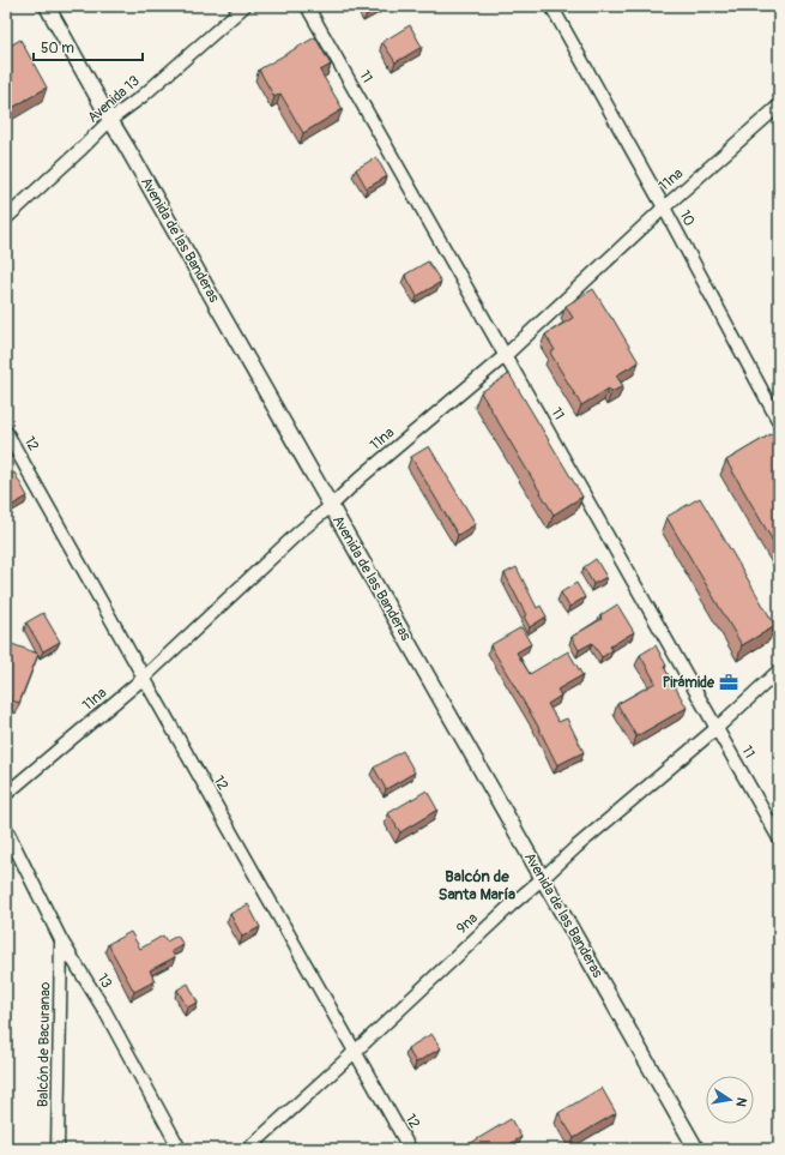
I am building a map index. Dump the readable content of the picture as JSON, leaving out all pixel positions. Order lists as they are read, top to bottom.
{
  "streets": {
    "street": [
      "11",
      "Avenida 13",
      "11na",
      "10",
      "Avenida de las Banderas",
      "12",
      "9na",
      "13",
      "Balcón de Bacuranao"
    ]
  },
  "crossings": [
    ["11", "11na"],
    ["11", "9na"],
    ["Avenida 13", "Avenida de las Banderas"],
    ["11na", "10"],
    ["11na", "Avenida de las Banderas"],
    ["11na", "12"],
    ["Avenida de las Banderas", "9na"],
    ["12", "9na"],
    ["13", "Balcón de Bacuranao"]
  ],
  "districts": ["Balcón de Santa María"],
  "places": {
    "office": ["Pirámide"]
  },
  "scale_bar": "50 m",
  "north": "right"
}
